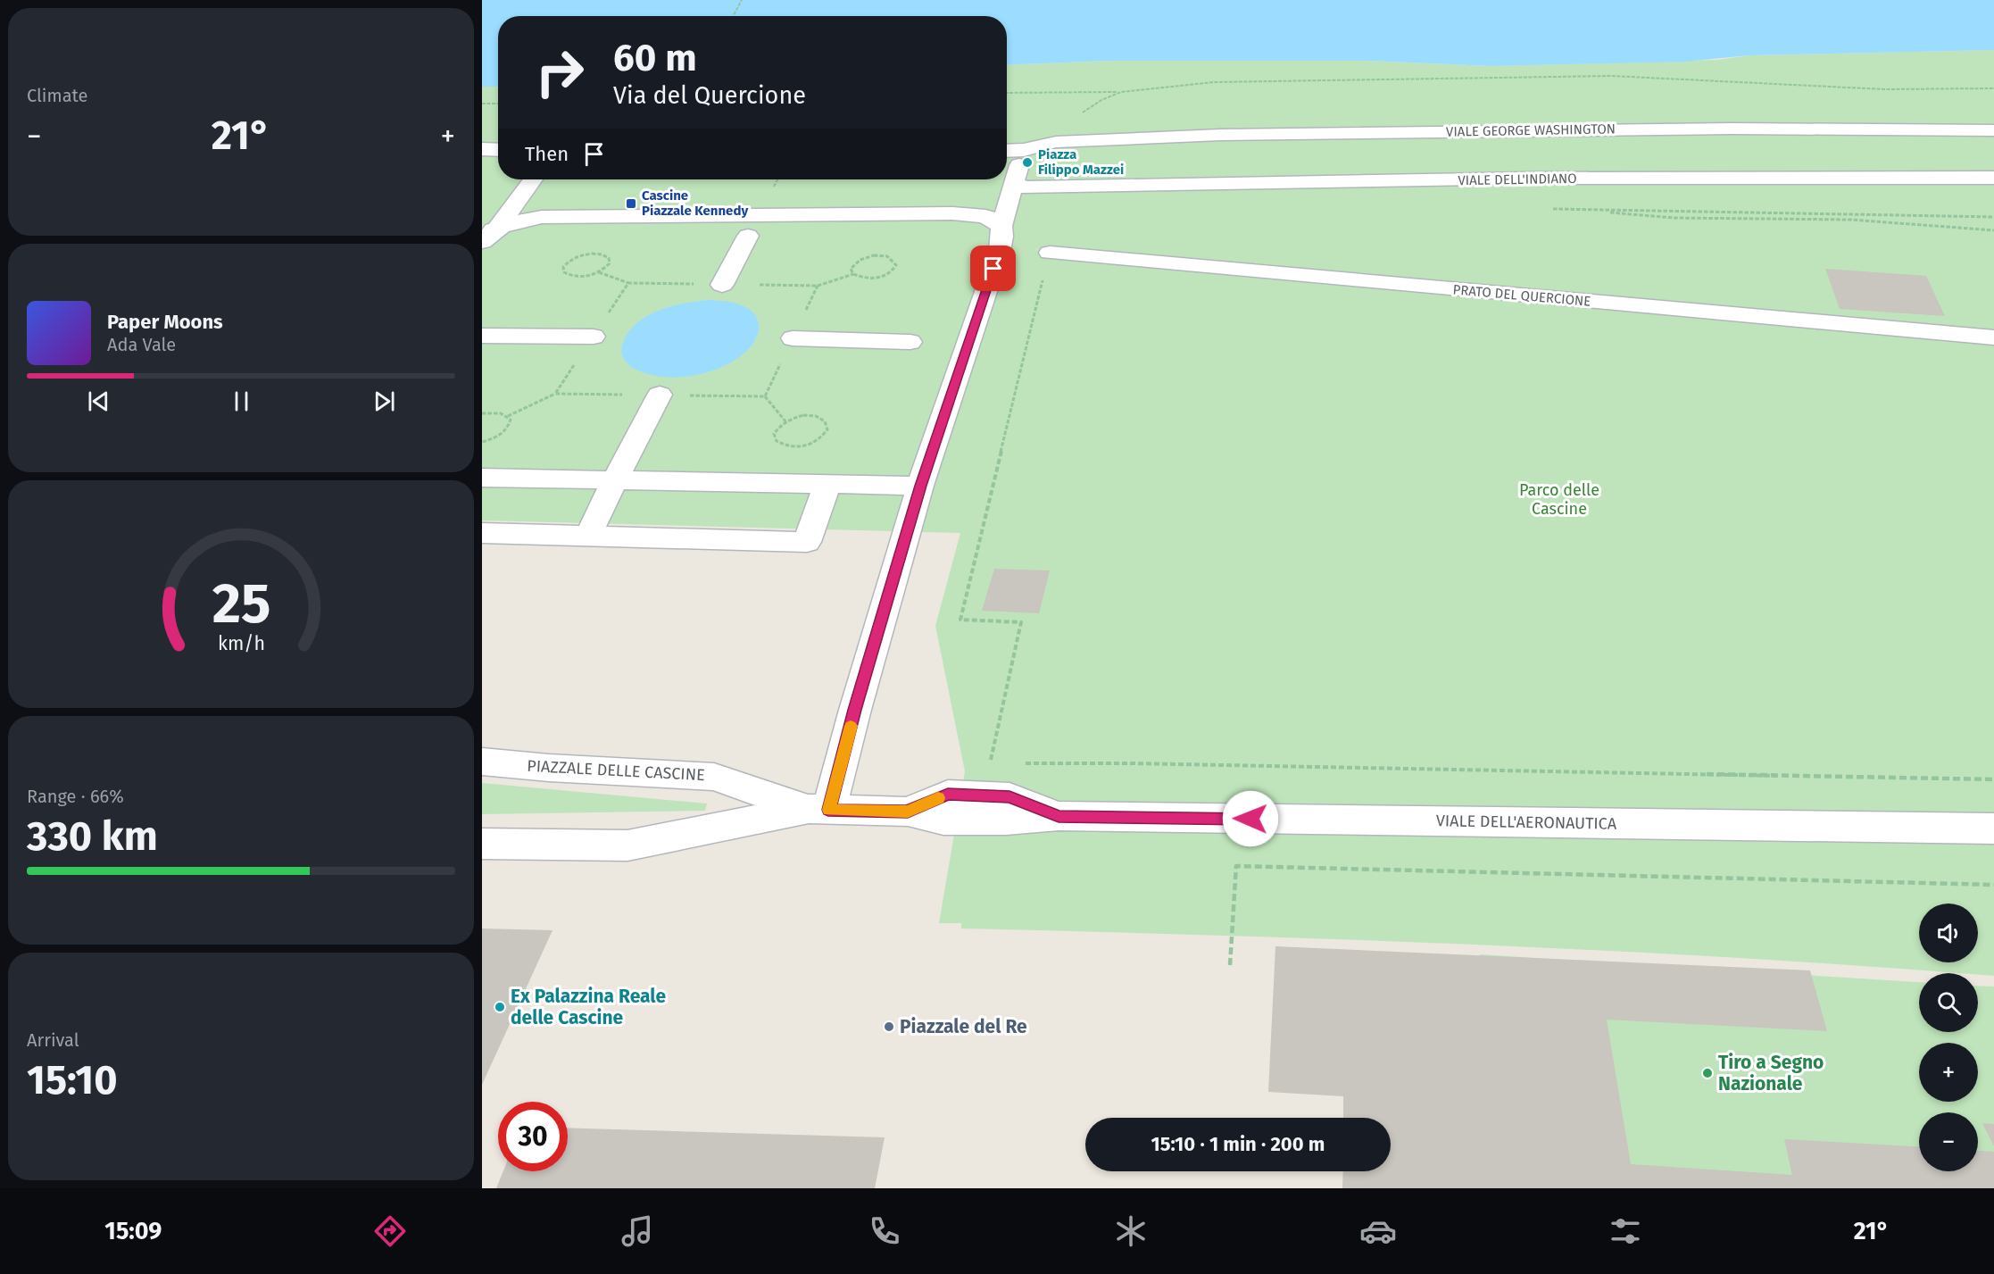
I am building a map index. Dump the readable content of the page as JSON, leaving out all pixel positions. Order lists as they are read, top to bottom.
{
  "streets": {
    "street": [
      "VIALE GEORGE WASHINGTON",
      "VIALE DELL'INDIANO",
      "PRATO DEL QUERCIONE",
      "PIAZZALE DELLE CASCINE",
      "VIALE DELL'AERONAUTICA"
    ]
  },
  "crossings": [
    ["PIAZZALE DELLE CASCINE", "VIALE DELL'AERONAUTICA"]
  ],
  "parks": ["Parco delle Cascine"],
  "places": {
    "other": [
      "Piazza Filippo Mazzei",
      "Ex Palazzina Reale delle Cascine",
      "Piazzale del Re",
      "Tiro a Segno Nazionale"
    ],
    "transit": ["Cascine Piazzale Kennedy"]
  },
  "page": {
    "tile": [
      "Climate",
      ["Range · 66%", "330 km"],
      ["Arrival", "15:10"]
    ],
    "turn": ["60 m", "Via del Quercione"],
    "heat": ["−", "21°", "+"],
    "then": "Then",
    "song": ["Paper Moons", "Ada Vale"],
    "map_buttons": ["+", "−"],
    "limit": "30",
    "trip": "15:10 · 1 min · 200 m",
    "tabs": ["15:09", "21°"],
    "gauge": ["25", "km/h"]
  }
}
